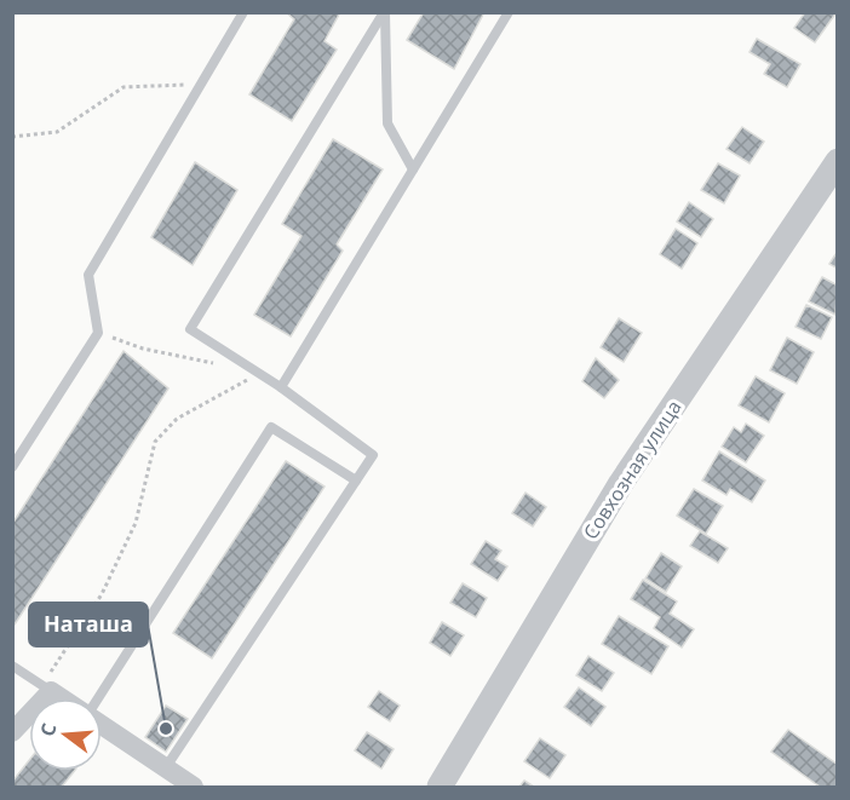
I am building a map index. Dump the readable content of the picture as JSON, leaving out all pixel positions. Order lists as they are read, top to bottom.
{
  "streets": {
    "street": ["Совхозная улица"]
  },
  "places": ["Наташа"],
  "north": "left"
}
